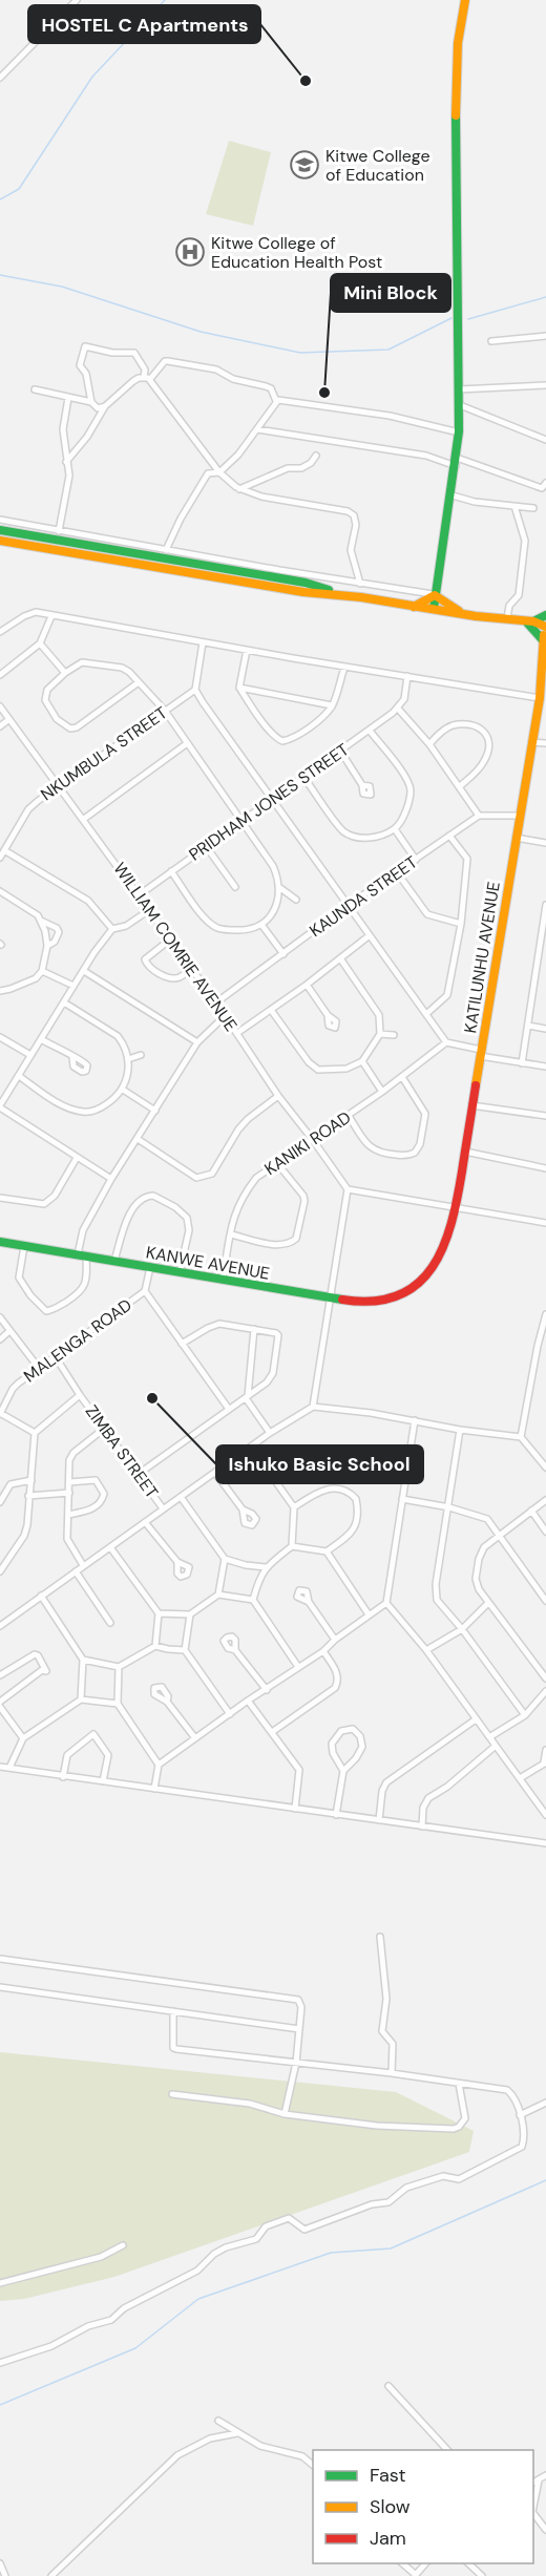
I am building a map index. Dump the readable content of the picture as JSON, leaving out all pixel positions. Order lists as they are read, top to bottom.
{
  "streets": {
    "main road": ["KATILUNHU AVENUE", "KANWE AVENUE"],
    "street": [
      "NKUMBULA STREET",
      "PRIDHAM JONES STREET",
      "KAUNDA STREET",
      "WILLIAM COMRIE AVENUE",
      "KANIKI ROAD",
      "MALENGA ROAD",
      "ZIMBA STREET"
    ]
  },
  "crossings": [
    ["NKUMBULA STREET", "WILLIAM COMRIE AVENUE"],
    ["PRIDHAM JONES STREET", "WILLIAM COMRIE AVENUE"],
    ["KAUNDA STREET", "WILLIAM COMRIE AVENUE"],
    ["WILLIAM COMRIE AVENUE", "KANIKI ROAD"],
    ["KATILUNHU AVENUE", "KANWE AVENUE"],
    ["KANIKI ROAD", "KANWE AVENUE"],
    ["KANWE AVENUE", "MALENGA ROAD"],
    ["MALENGA ROAD", "ZIMBA STREET"]
  ],
  "places": {
    "other": ["HOSTEL C Apartments", "Mini Block", "Ishuko Basic School"],
    "school or university": ["Kitwe College of Education"],
    "hospital": ["Kitwe College of Education Health Post"]
  },
  "legend": ["Fast", "Slow", "Jam"]
}
